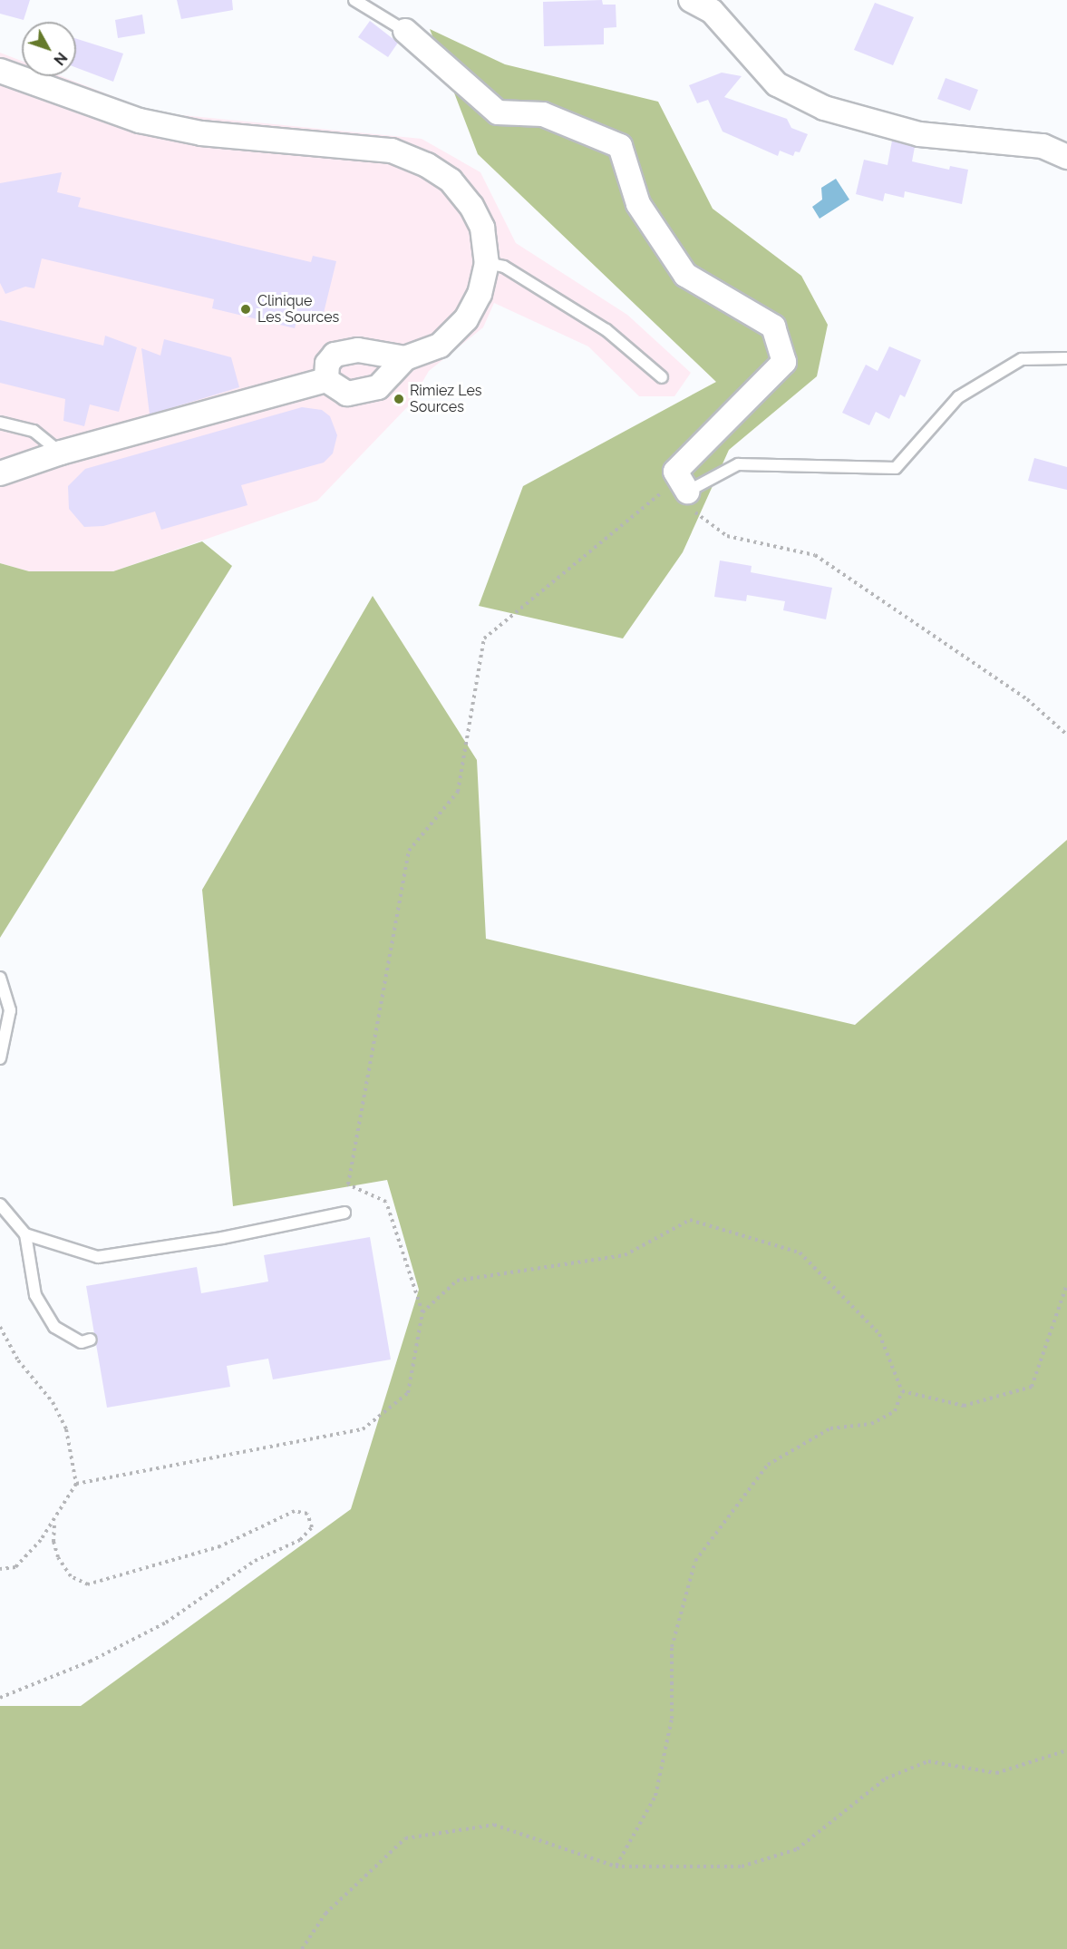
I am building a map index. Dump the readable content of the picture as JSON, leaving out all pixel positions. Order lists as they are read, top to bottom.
{
  "places": ["Clinique Les Sources", "Rimiez Les Sources"],
  "north": "bottom right"
}
